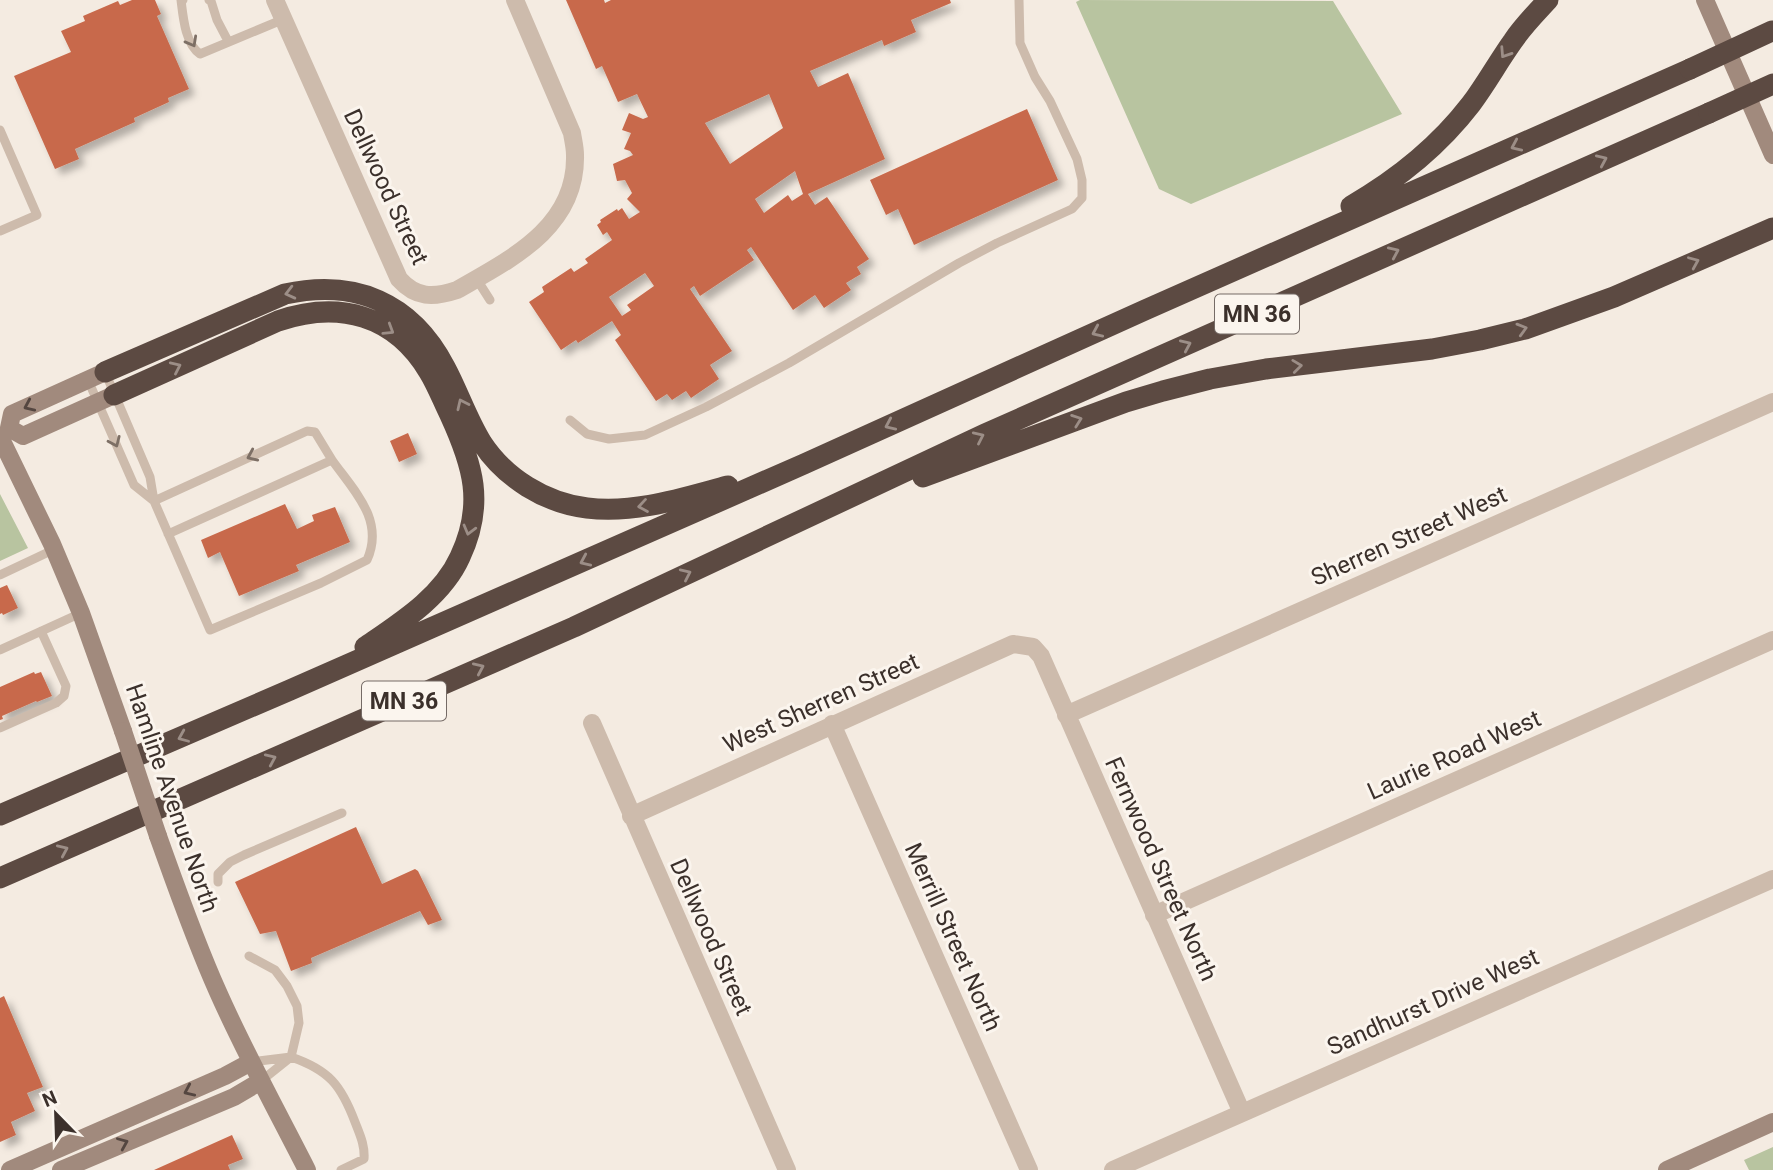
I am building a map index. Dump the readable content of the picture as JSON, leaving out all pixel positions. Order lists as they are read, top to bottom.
{
  "streets": {
    "highway": ["MN 36"],
    "street": [
      "Dellwood Street",
      "Sherren Street West",
      "West Sherren Street",
      "Laurie Road West",
      "Hamline Avenue North",
      "Fernwood Street North",
      "Merrill Street North",
      "Sandhurst Drive West"
    ]
  },
  "crossings": [
    ["Dellwood Street", "West Sherren Street"],
    ["Sherren Street West", "Fernwood Street North"],
    ["West Sherren Street", "Fernwood Street North"],
    ["West Sherren Street", "Merrill Street North"],
    ["Laurie Road West", "Fernwood Street North"],
    ["Fernwood Street North", "Sandhurst Drive West"]
  ],
  "north": "top left"
}
